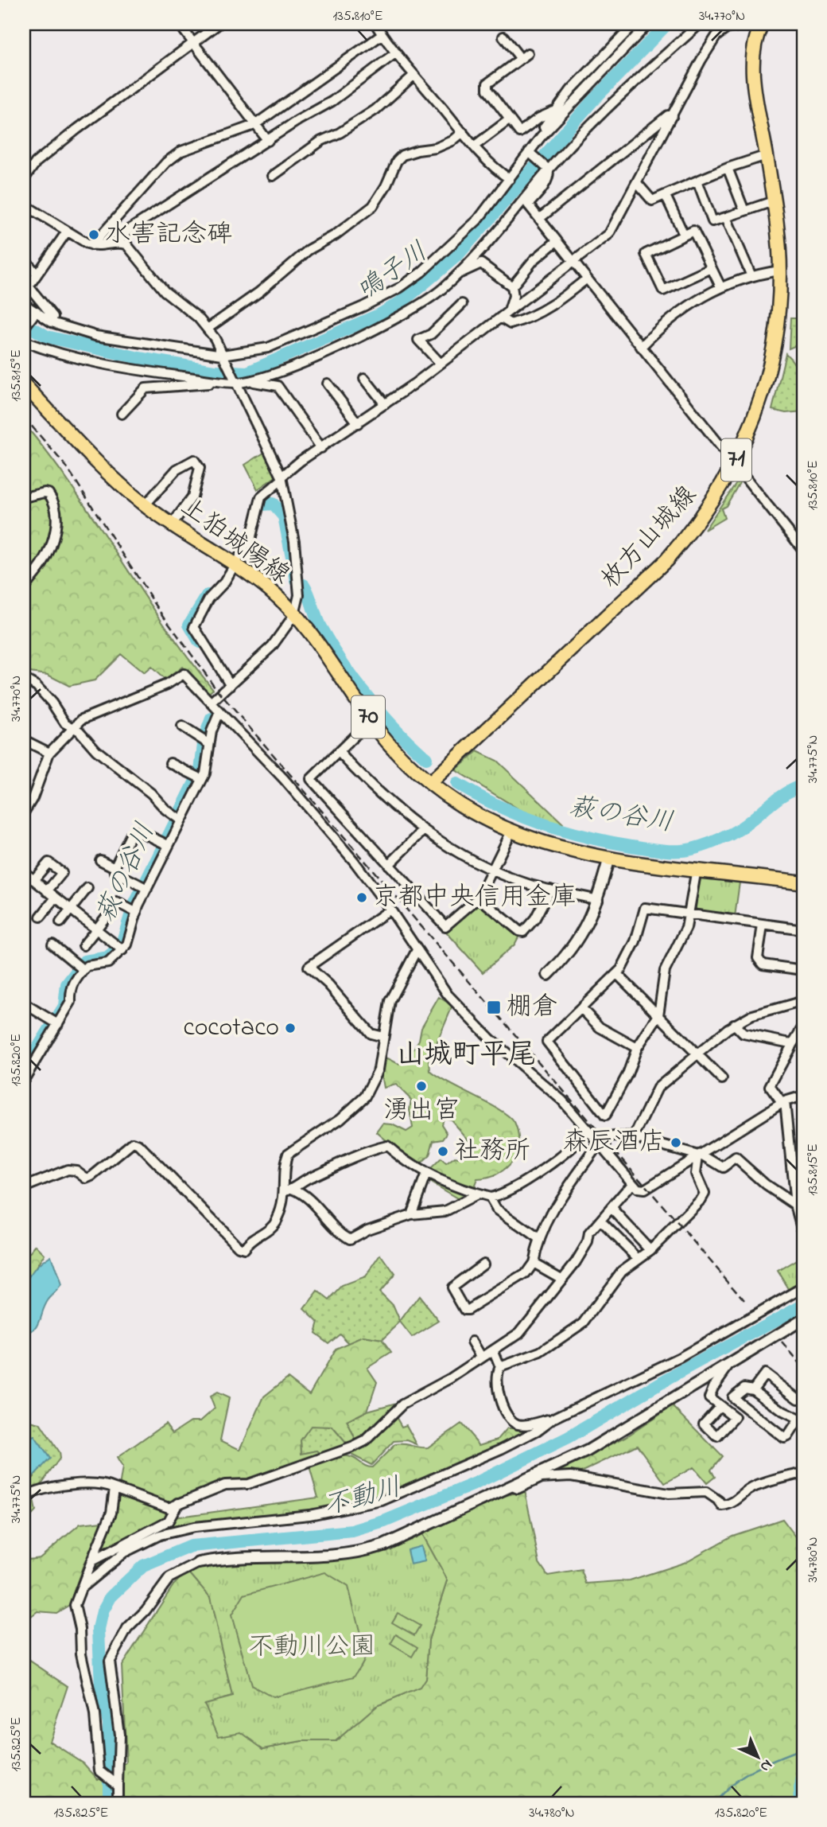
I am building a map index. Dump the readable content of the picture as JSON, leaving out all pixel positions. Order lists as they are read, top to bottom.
{
  "streets": {
    "main road": [
      "71",
      "枚方山城線",
      "上狛城陽線",
      "70"
    ]
  },
  "crossings": [
    ["枚方山城線", "上狛城陽線"]
  ],
  "districts": ["山城町平尾"],
  "water": ["鳴子川", "萩の谷川", "不動川"],
  "parks": ["不動川公園"],
  "places": {
    "other": [
      "水害記念碑",
      "京都中央信用金庫",
      "cocotaco",
      "湧出宮",
      "森辰酒店",
      "社務所"
    ],
    "transit": ["棚倉"]
  },
  "north": "bottom right",
  "coordinates": [
    "135.810°E",
    "34.770°N",
    "135.815°E",
    "34.775°N",
    "135.820°E",
    "34.780°N",
    "135.825°E"
  ]
}
